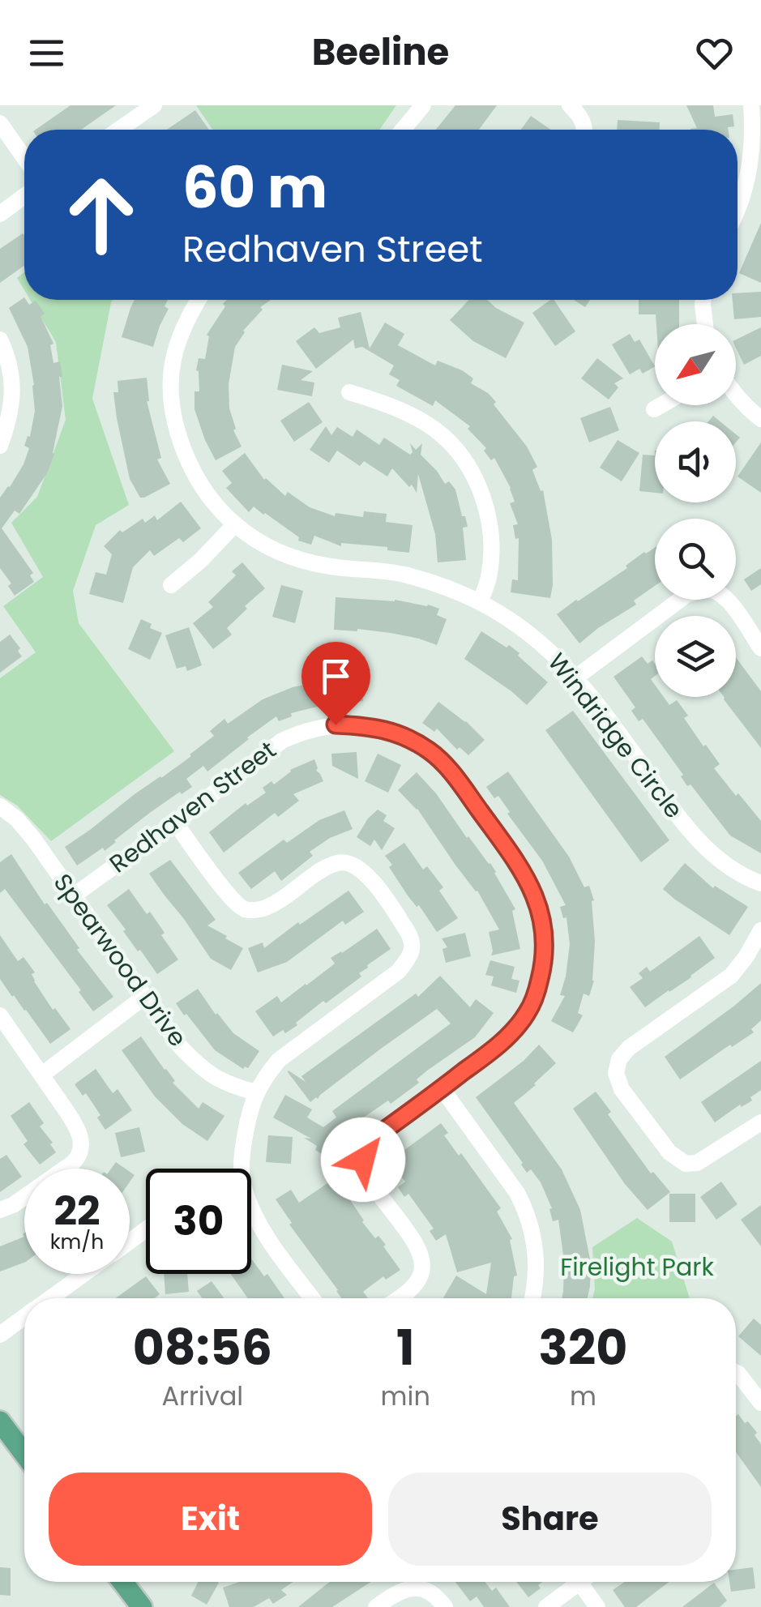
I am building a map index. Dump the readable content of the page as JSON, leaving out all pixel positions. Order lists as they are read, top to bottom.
{
  "streets": {
    "street": ["Windridge Circle", "Redhaven Street", "Spearwood Drive"]
  },
  "crossings": [
    ["Redhaven Street", "Spearwood Drive"]
  ],
  "parks": ["Firelight Park"],
  "north": "bottom left",
  "page": {
    "header": "Beeline",
    "turn": ["60 m", "Redhaven Street"],
    "speed": "22 km/h",
    "limit": "30",
    "eta": [
      "08:56",
      "Arrival",
      "1",
      "min",
      "320",
      "m"
    ],
    "buttons": ["Exit", "Share"]
  }
}
